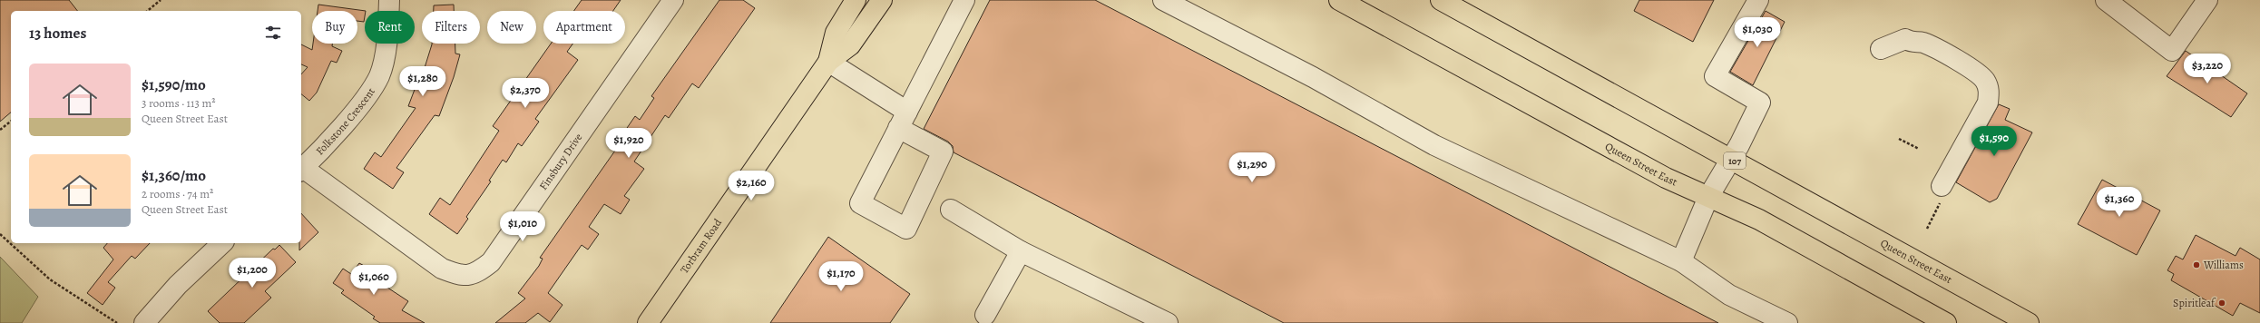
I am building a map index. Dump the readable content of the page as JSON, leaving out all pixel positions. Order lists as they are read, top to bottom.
{
  "streets": {
    "main road": ["107", "Queen Street East", "Torbram Road"],
    "street": ["Folkstone Crescent", "Finsbury Drive"]
  },
  "crossings": [
    ["Folkstone Crescent", "Finsbury Drive"]
  ],
  "places": ["Williams", "Spiritleaf"],
  "page": {
    "chip": [
      "Buy",
      "Rent",
      "Filters",
      "New",
      "Apartment"
    ],
    "heading": "13 homes",
    "price": [
      "$1,030",
      "$3,220",
      "$1,280",
      "$2,370",
      "$1,590",
      "$1,920",
      "$1,290",
      "$2,160",
      "$1,360",
      "$1,010",
      "$1,200",
      "$1,170",
      "$1,060"
    ],
    "list": [
      {
        "name": "$1,590/mo",
        "note": "3 rooms · 113 m² · Queen Street East"
      },
      {
        "name": "$1,360/mo",
        "note": "2 rooms · 74 m² · Queen Street East"
      }
    ]
  }
}
